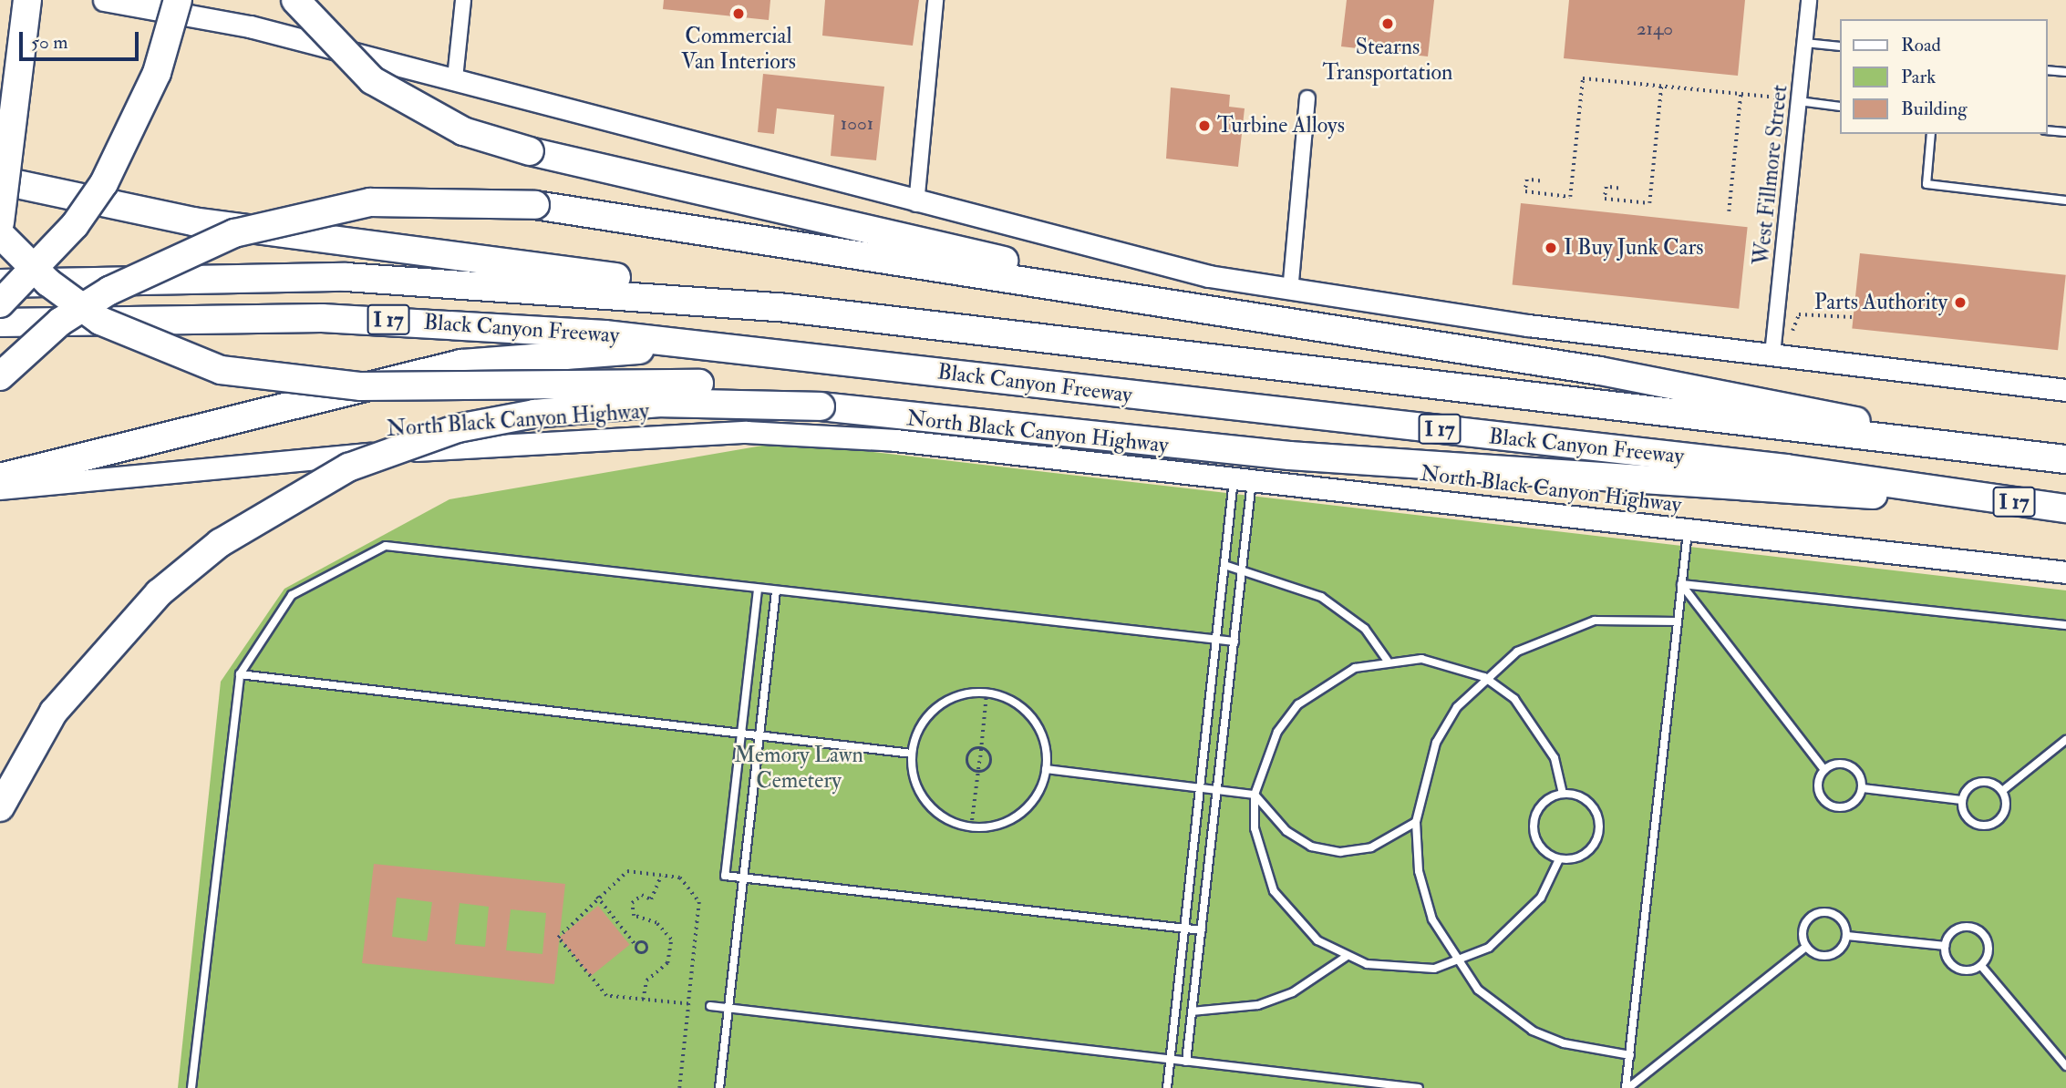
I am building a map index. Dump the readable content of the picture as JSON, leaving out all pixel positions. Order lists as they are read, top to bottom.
{
  "streets": {
    "highway": ["I 17", "Black Canyon Freeway"],
    "main road": ["North Black Canyon Highway"],
    "street": ["West Fillmore Street"]
  },
  "parks": ["Memory Lawn Cemetery"],
  "places": [
    "Commercial Van Interiors",
    "Stearns Transportation",
    "Turbine Alloys",
    "I Buy Junk Cars",
    "Parts Authority"
  ],
  "house_numbers": ["2140", "1001"],
  "legend": ["Road", "Park", "Building"],
  "scale_bar": "50 m"
}
